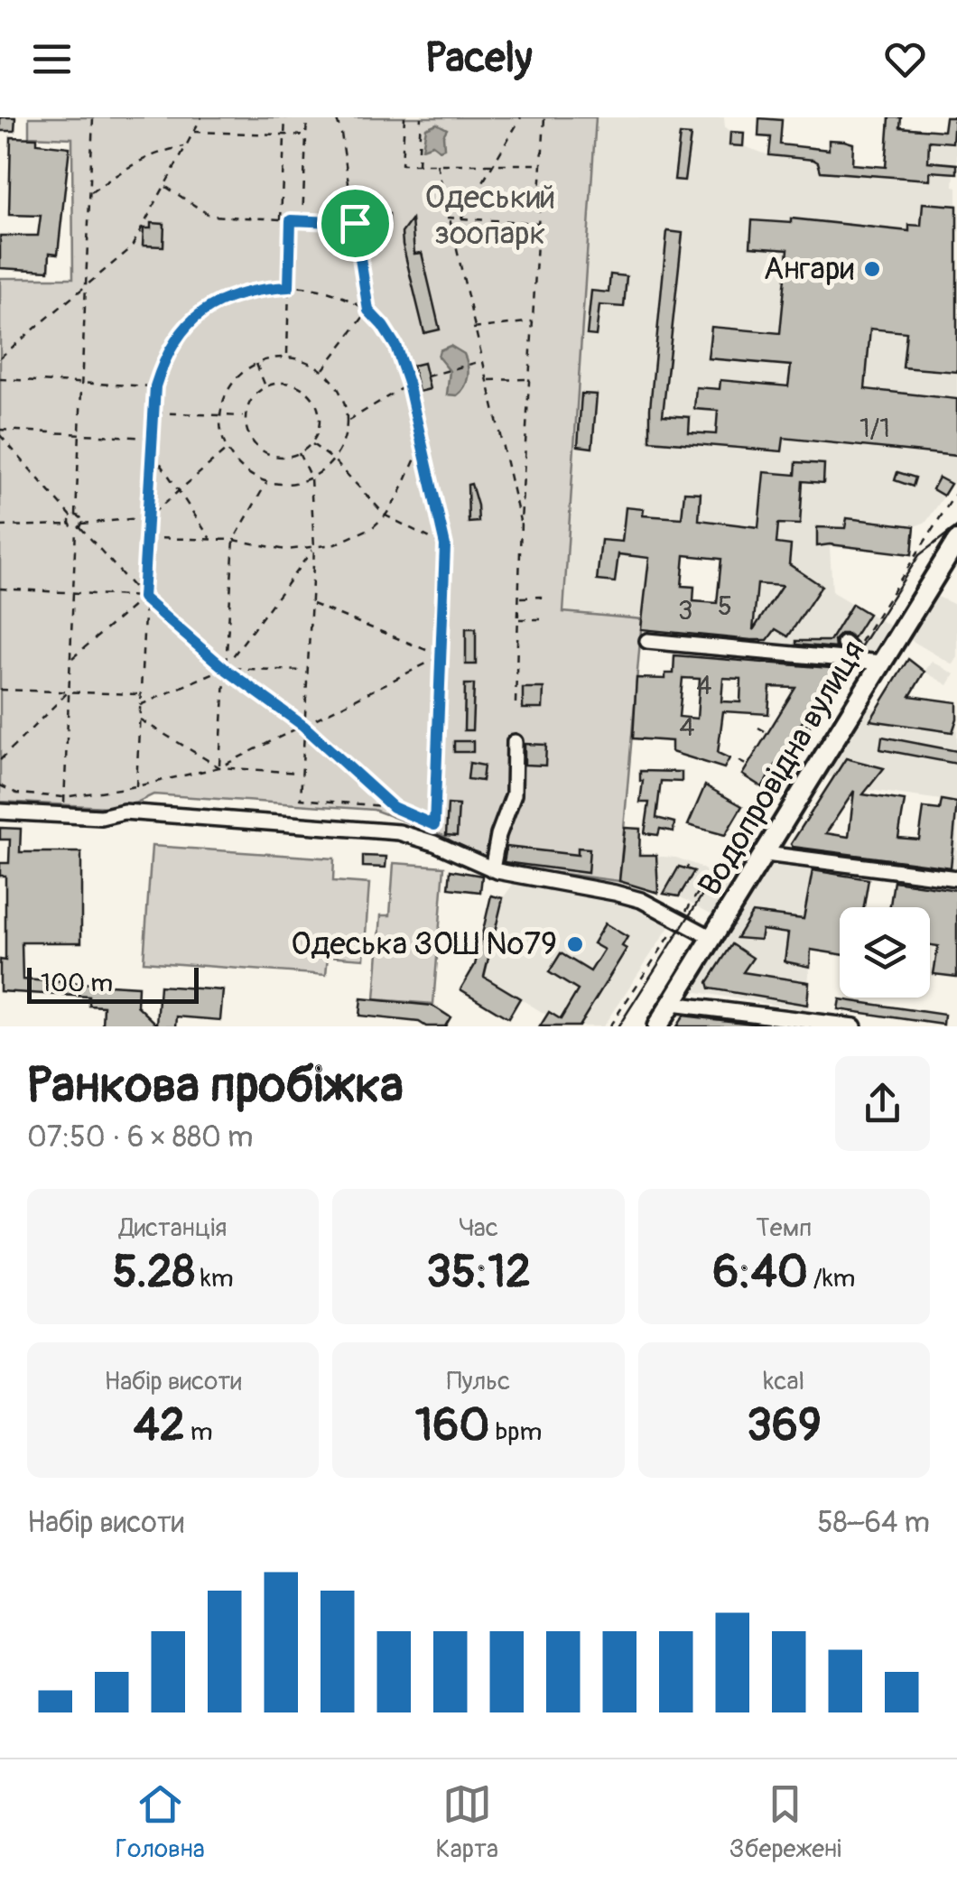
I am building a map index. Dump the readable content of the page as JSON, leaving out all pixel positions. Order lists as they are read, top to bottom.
{
  "streets": {
    "main road": ["Водопровідна вулиця"]
  },
  "parks": ["Одеський зоопарк"],
  "places": ["Ангари", "Одеська ЗОШ №79"],
  "house_numbers": [
    "1/1",
    "5",
    "3",
    "4",
    "4"
  ],
  "scale_bar": "100 m",
  "page": {
    "header": "Pacely",
    "scale": "100 m",
    "heading": ["Ранкова пробіжка", "07:50 · 6 × 880 m"],
    "stats": [
      ["Дистанція", "5.28 km"],
      ["Час", "35:12"],
      ["Темп", "6:40 /km"],
      ["Набір висоти", "42 m"],
      ["Пульс", "160 bpm"],
      ["kcal", "369"]
    ],
    "chart": ["Набір висоти", "58–64 m"],
    "tabs": ["Головна", "Карта", "Збережені"]
  }
}
